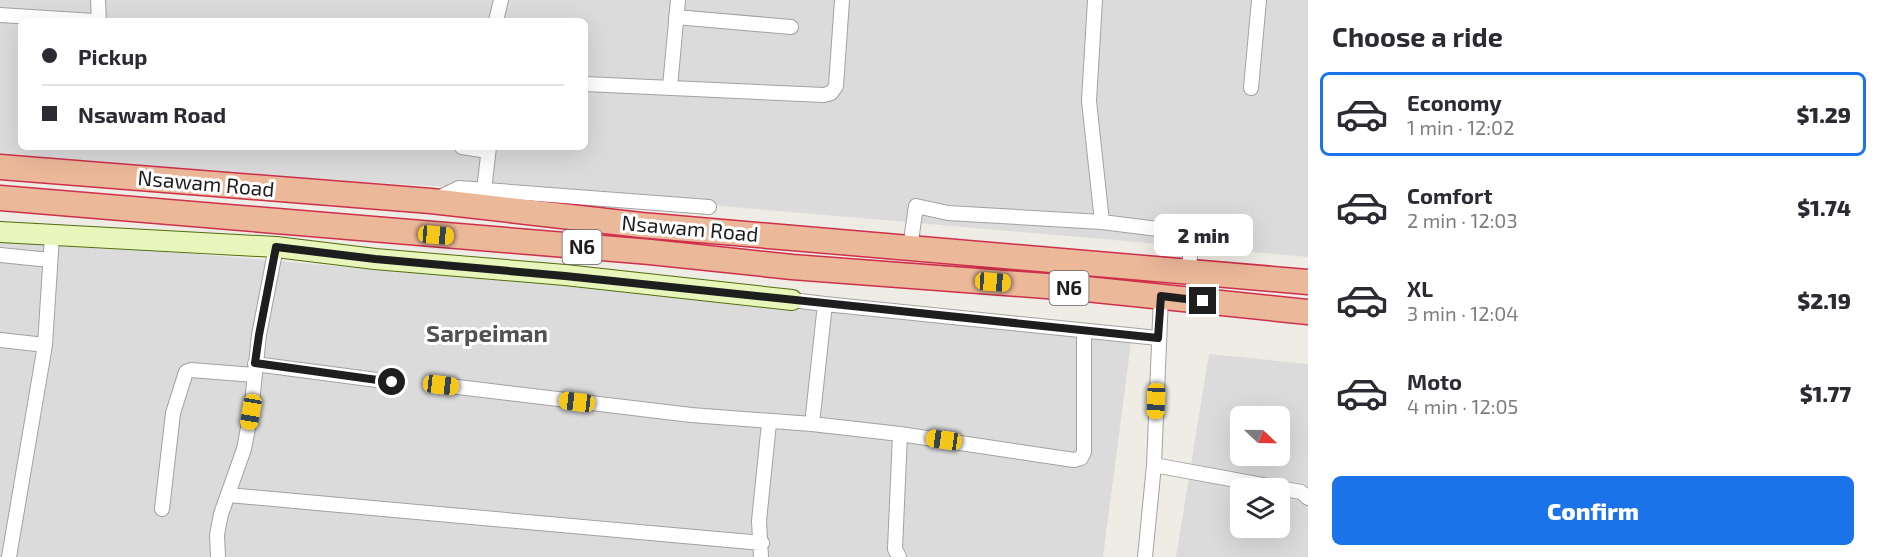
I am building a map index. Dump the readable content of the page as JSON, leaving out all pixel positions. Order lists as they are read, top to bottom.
{
  "streets": {
    "highway": ["Nsawam Road", "N6"]
  },
  "districts": ["Sarpeiman"],
  "north": "right",
  "page": {
    "heading": "Choose a ride",
    "banner": ["Pickup", "Nsawam Road"],
    "list": [
      {
        "name": "Economy",
        "note": "1 min · 12:02",
        "value": "$1.29"
      },
      {
        "name": "Comfort",
        "note": "2 min · 12:03",
        "value": "$1.74"
      },
      {
        "name": "XL",
        "note": "3 min · 12:04",
        "value": "$2.19"
      },
      {
        "name": "Moto",
        "note": "4 min · 12:05",
        "value": "$1.77"
      }
    ],
    "bubble": "2 min",
    "buttons": "Confirm"
  }
}
